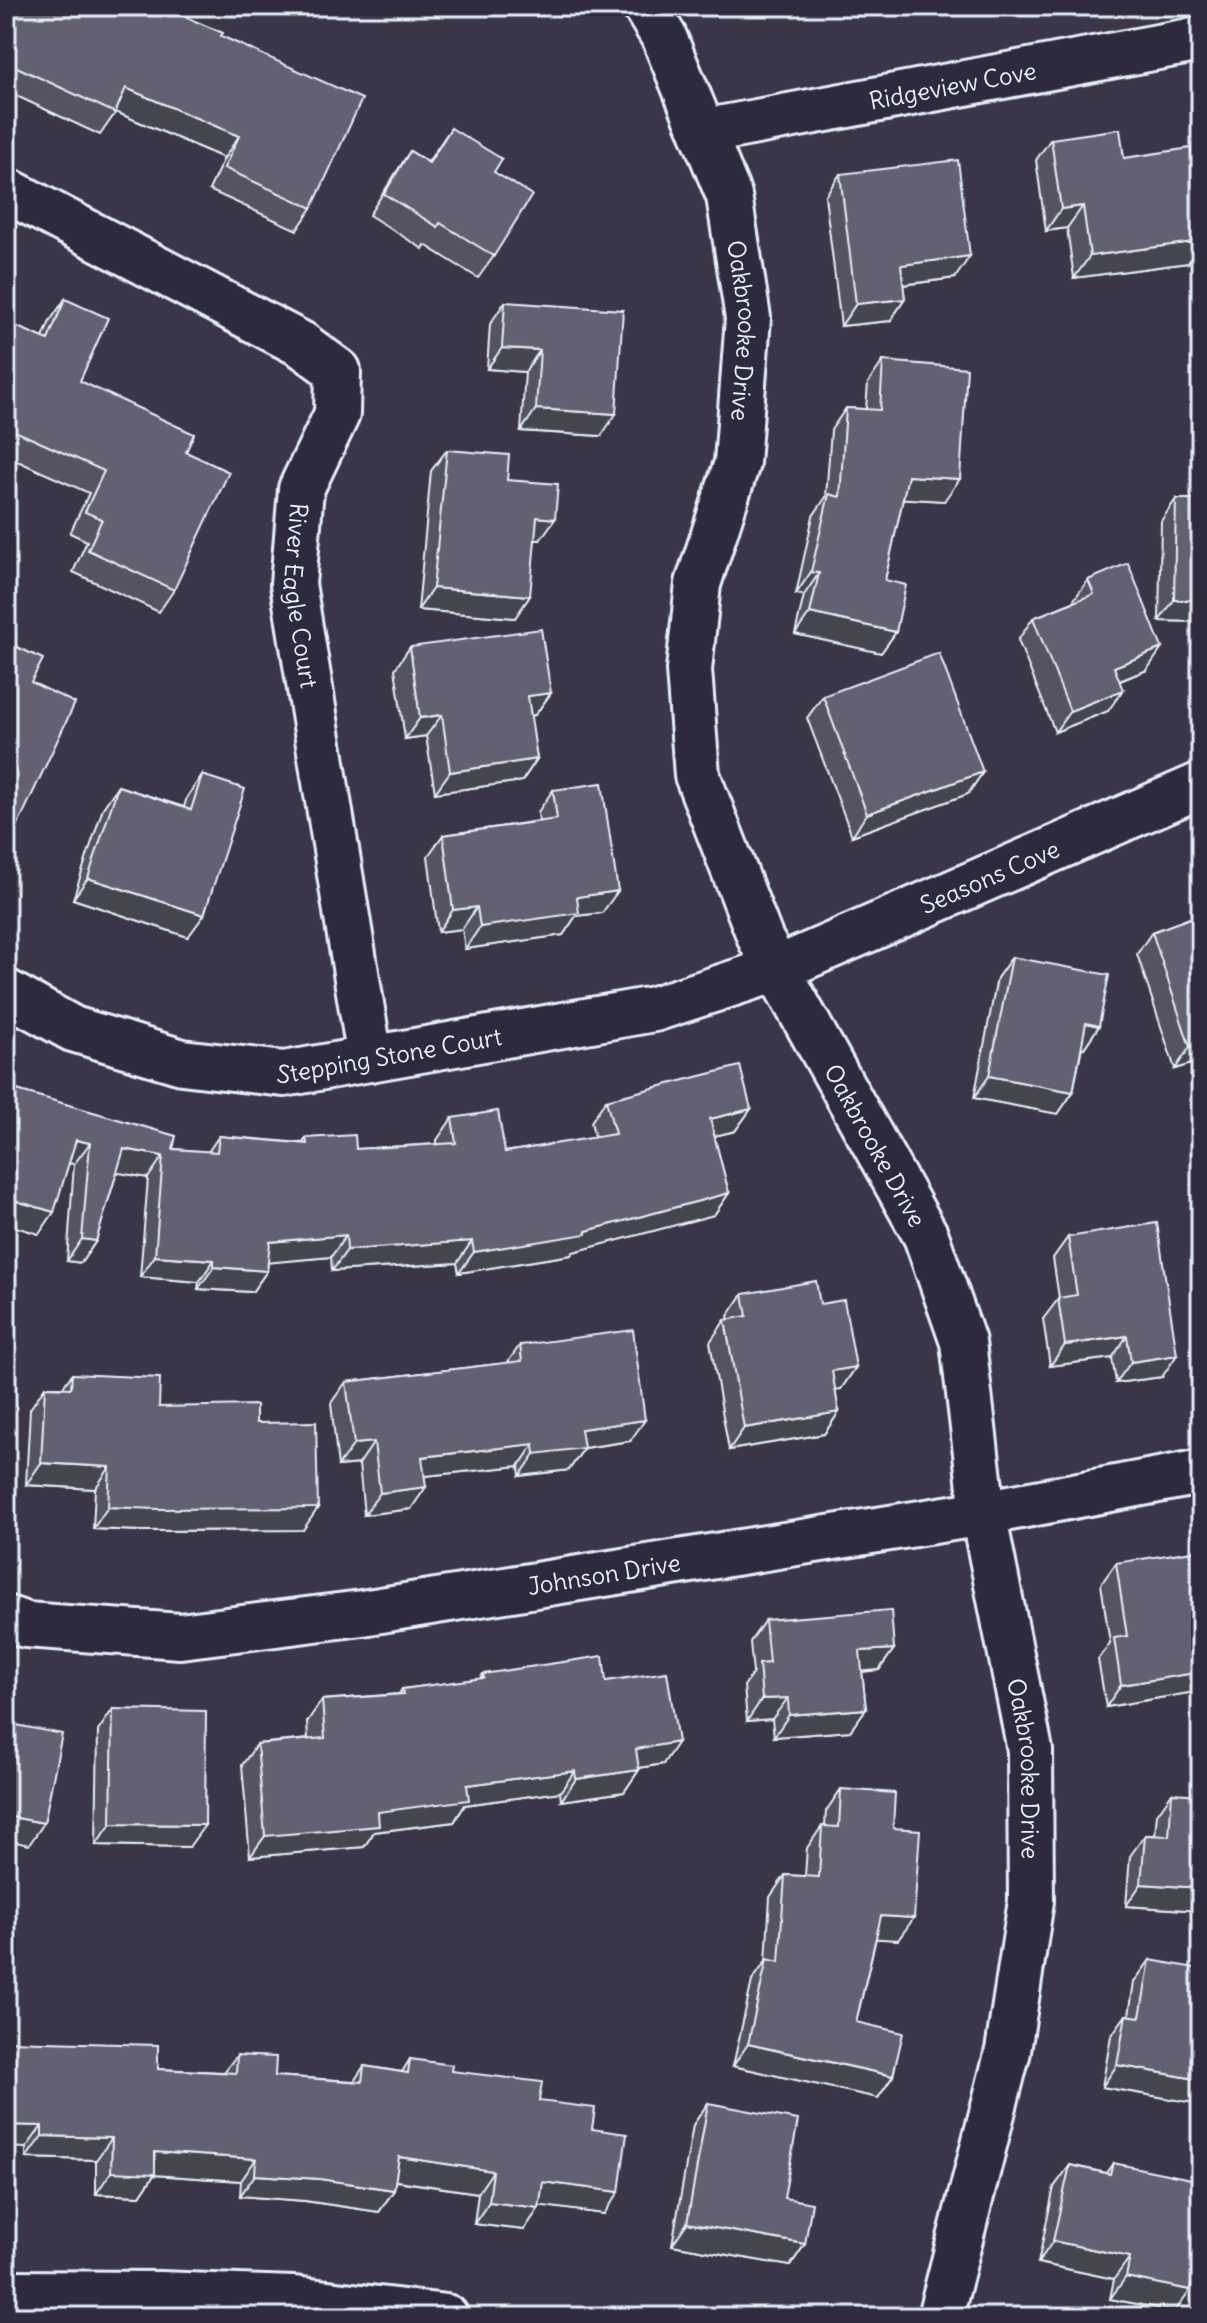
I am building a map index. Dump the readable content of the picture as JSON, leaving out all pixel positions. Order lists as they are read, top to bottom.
{
  "streets": {
    "street": [
      "Ridgeview Cove",
      "Oakbrooke Drive",
      "River Eagle Court",
      "Seasons Cove",
      "Stepping Stone Court",
      "Johnson Drive"
    ]
  },
  "crossings": [
    ["Ridgeview Cove", "Oakbrooke Drive"],
    ["Oakbrooke Drive", "Seasons Cove"],
    ["Oakbrooke Drive", "Stepping Stone Court"],
    ["Oakbrooke Drive", "Johnson Drive"],
    ["River Eagle Court", "Stepping Stone Court"],
    ["Seasons Cove", "Stepping Stone Court"]
  ]
}
